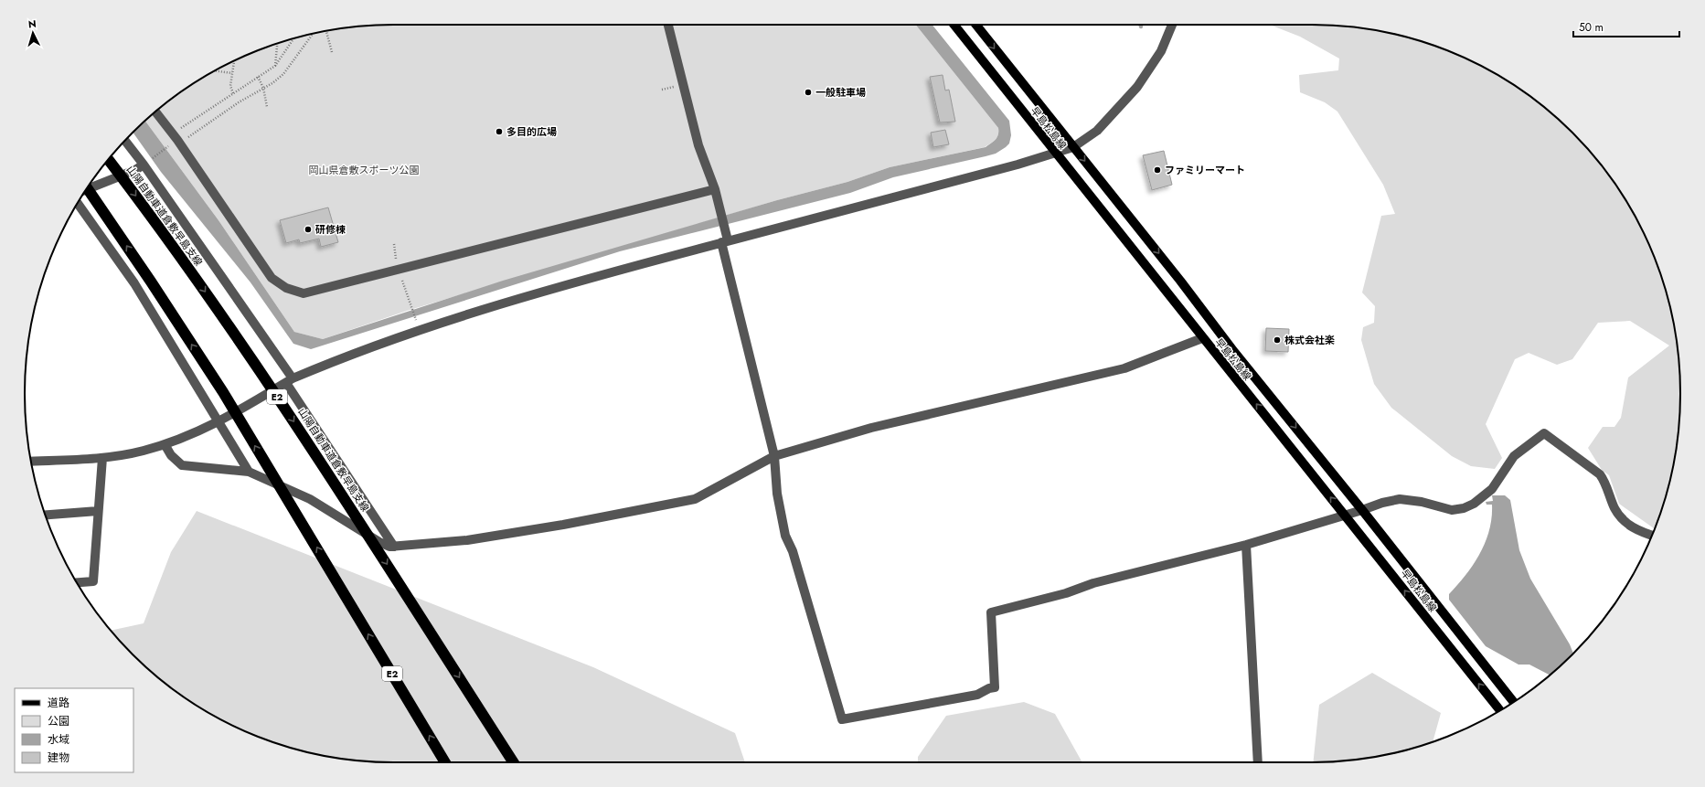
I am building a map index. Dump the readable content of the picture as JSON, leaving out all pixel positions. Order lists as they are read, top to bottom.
{
  "streets": {
    "highway": ["山陽自動車道倉敷早島支線", "E2"],
    "main road": ["早島松島線"]
  },
  "parks": ["岡山県倉敷スポーツ公園"],
  "places": [
    "一般駐車場",
    "多目的広場",
    "ファミリーマート",
    "研修棟",
    "株式会社楽"
  ],
  "legend": [
    "道路",
    "公園",
    "水域",
    "建物"
  ],
  "scale_bar": "50 m",
  "north": "top"
}
